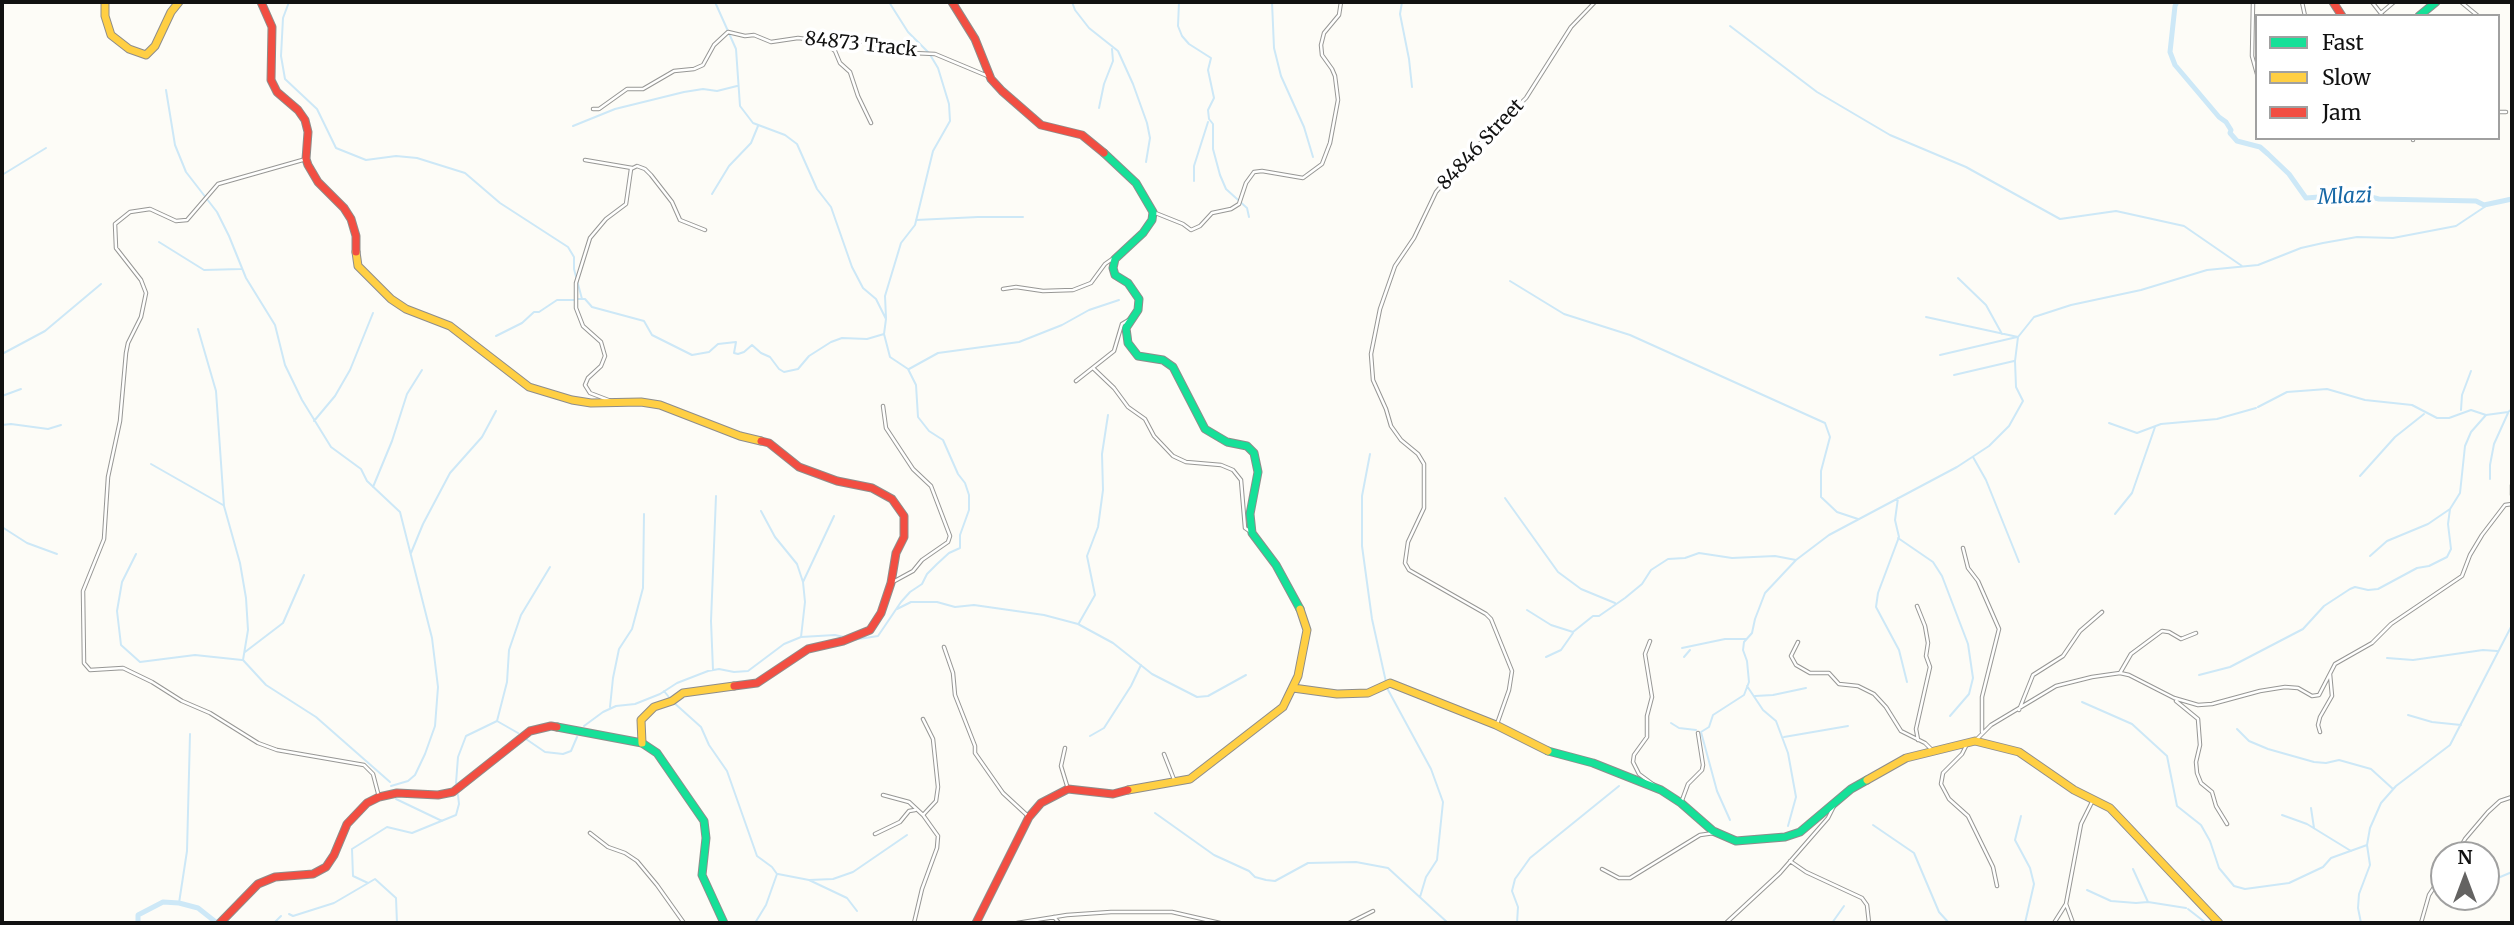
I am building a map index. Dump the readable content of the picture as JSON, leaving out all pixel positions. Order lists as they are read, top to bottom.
{
  "streets": {
    "street": ["84873 Track", "84846 Street"]
  },
  "water": ["Mlazi"],
  "legend": ["Fast", "Slow", "Jam"],
  "north": "top"
}
